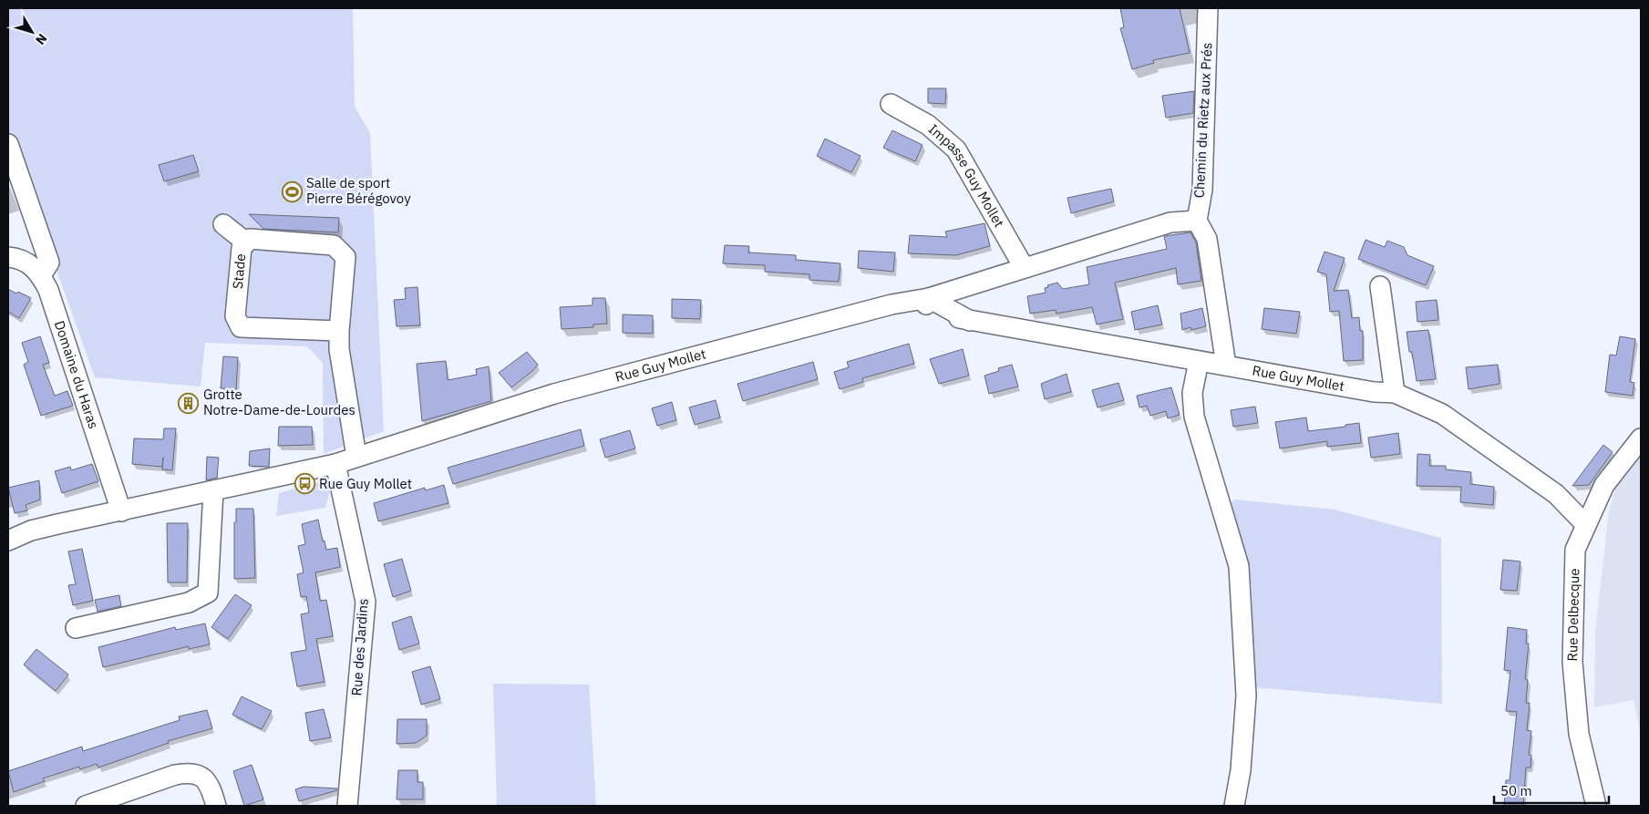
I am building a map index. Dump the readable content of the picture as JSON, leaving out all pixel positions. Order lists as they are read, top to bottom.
{
  "streets": {
    "street": [
      "Chemin du Rietz aux Prés",
      "Impasse Guy Mollet",
      "Stade",
      "Rue Guy Mollet",
      "Domaine du Haras",
      "Rue Delbecque",
      "Rue des Jardins"
    ]
  },
  "crossings": [
    ["Chemin du Rietz aux Prés", "Rue Guy Mollet"],
    ["Impasse Guy Mollet", "Rue Guy Mollet"],
    ["Stade", "Rue Guy Mollet"],
    ["Rue Guy Mollet", "Domaine du Haras"],
    ["Rue Guy Mollet", "Rue Delbecque"],
    ["Rue Guy Mollet", "Rue des Jardins"]
  ],
  "places": {
    "sports": ["Salle de sport Pierre Bérégovoy"],
    "building": ["Grotte Notre-Dame-de-Lourdes"],
    "bus stop": ["Rue Guy Mollet"]
  },
  "scale_bar": "50 m",
  "north": "bottom right"
}
